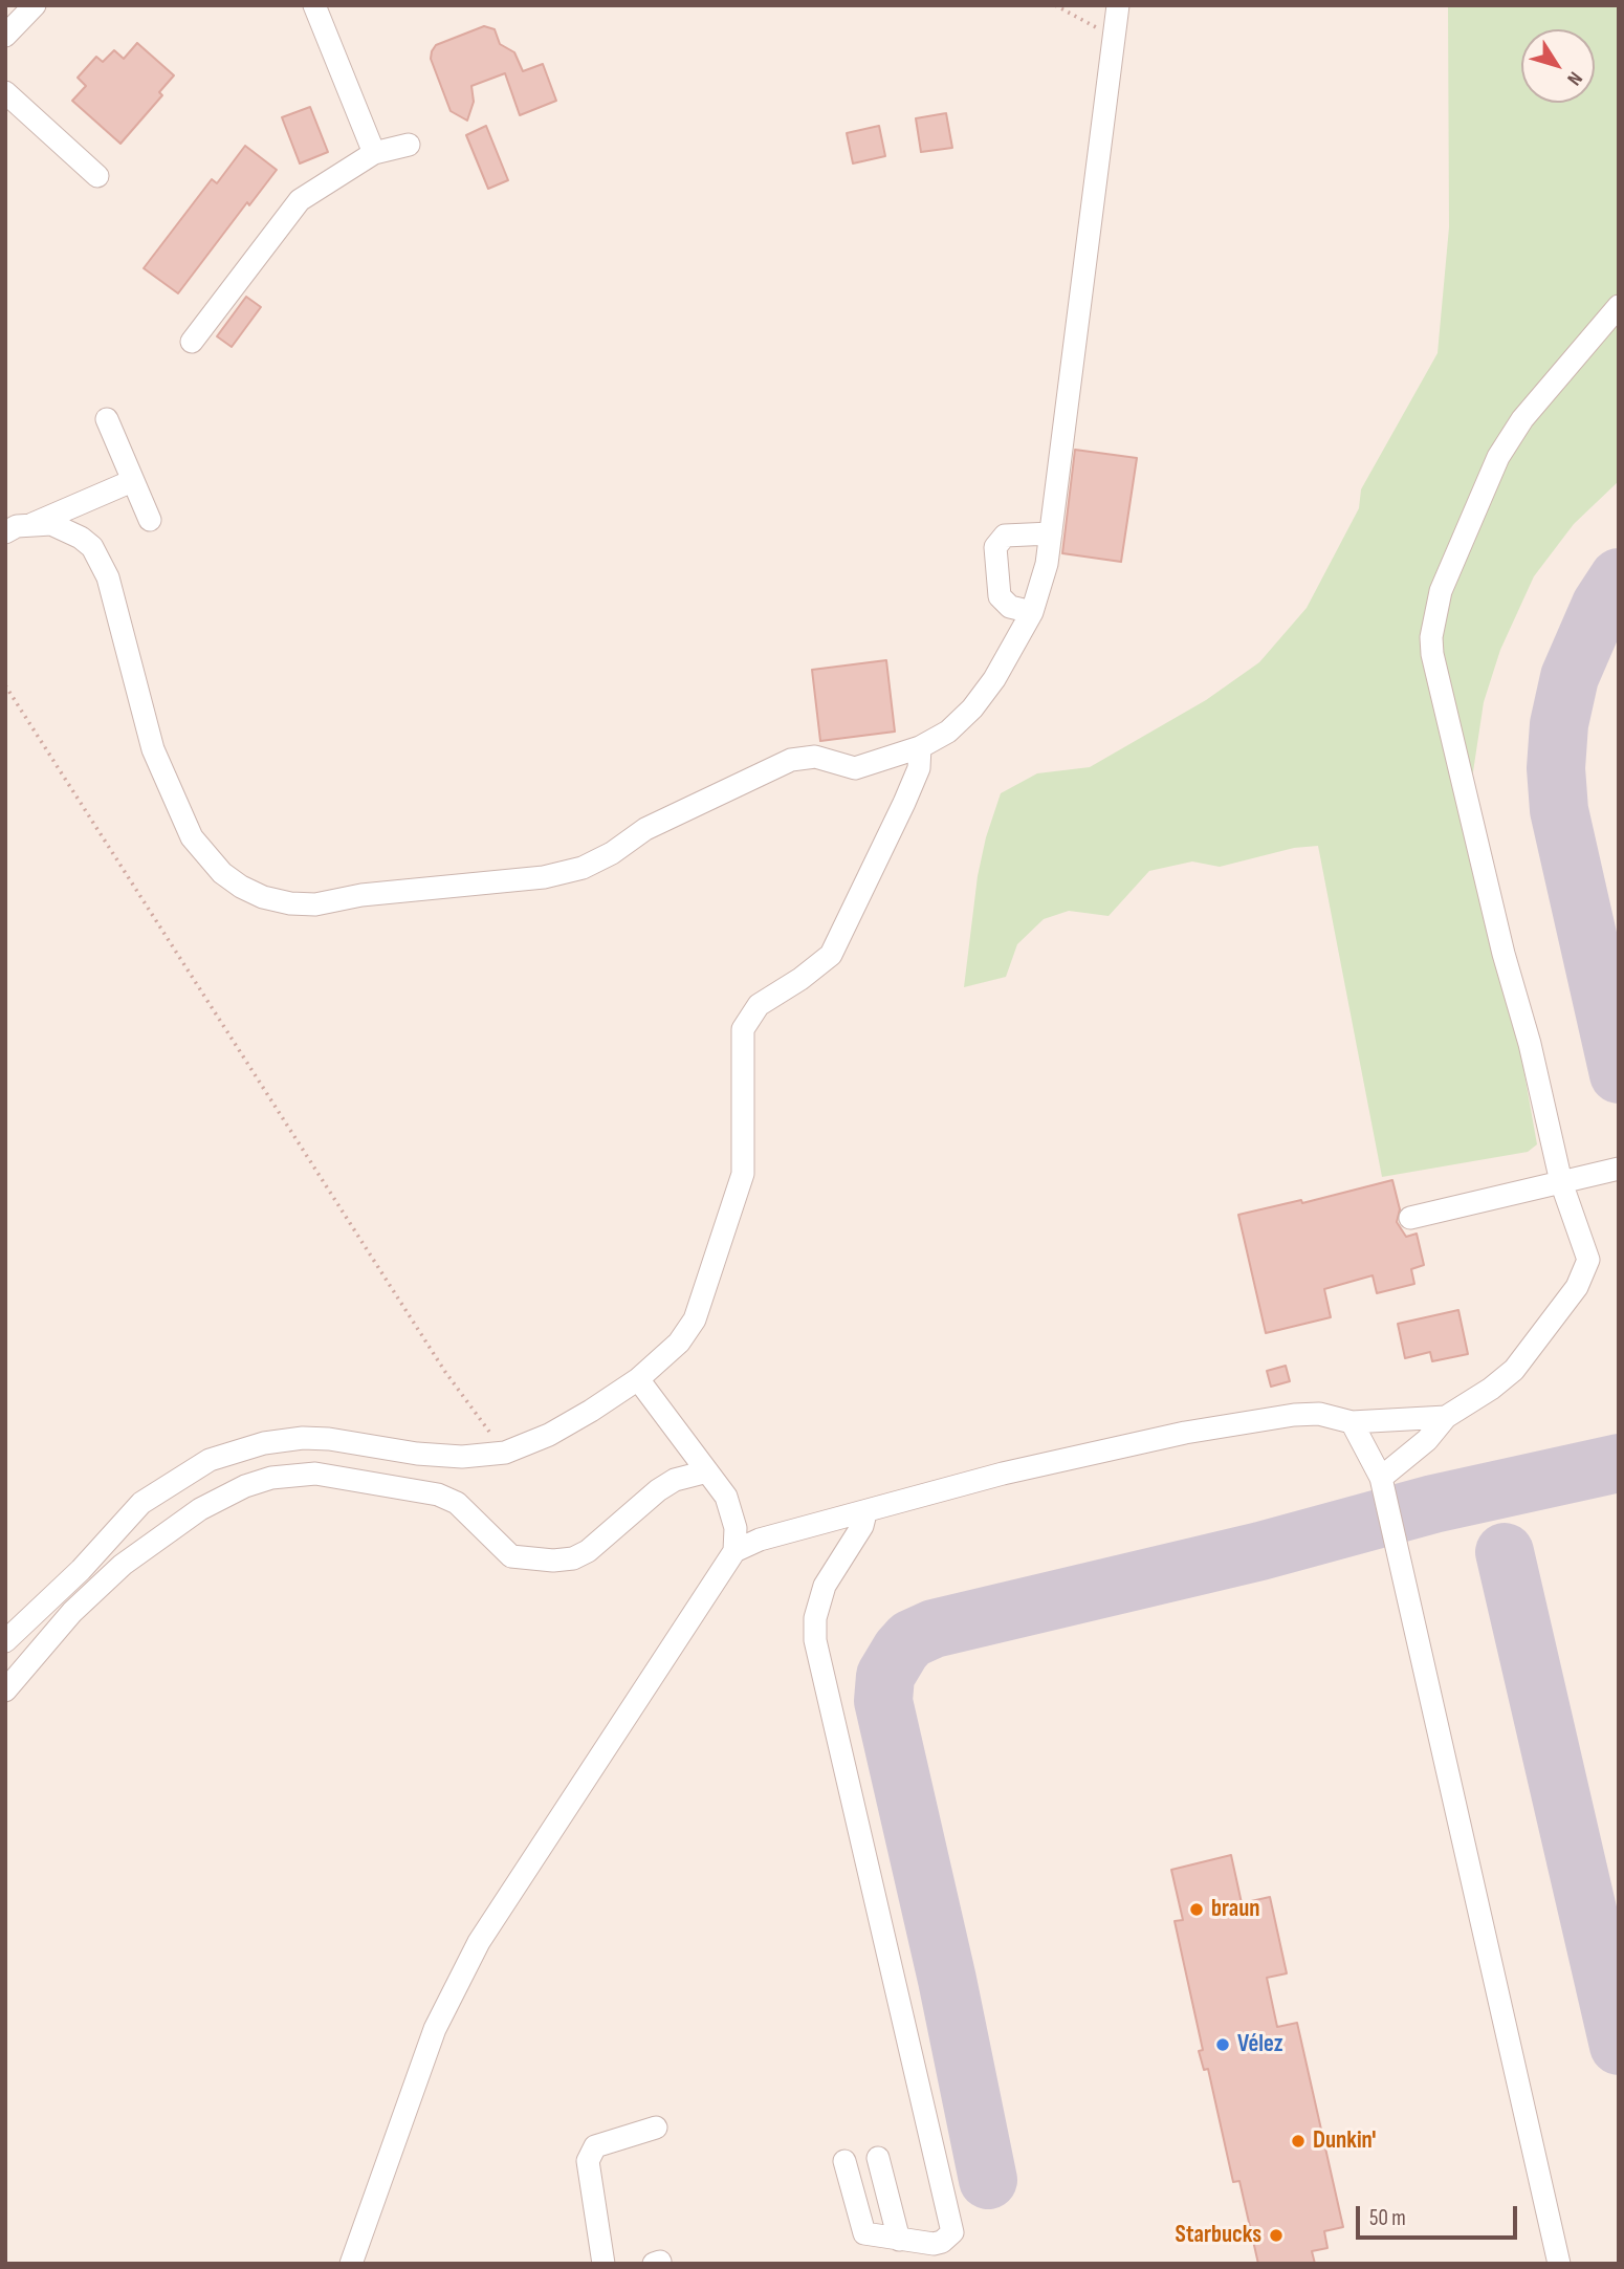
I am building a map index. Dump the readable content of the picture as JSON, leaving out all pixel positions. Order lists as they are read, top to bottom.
{
  "places": [
    "braun",
    "Vélez",
    "Dunkin'",
    "Starbucks"
  ],
  "scale_bar": "50 m",
  "north": "bottom right"
}
